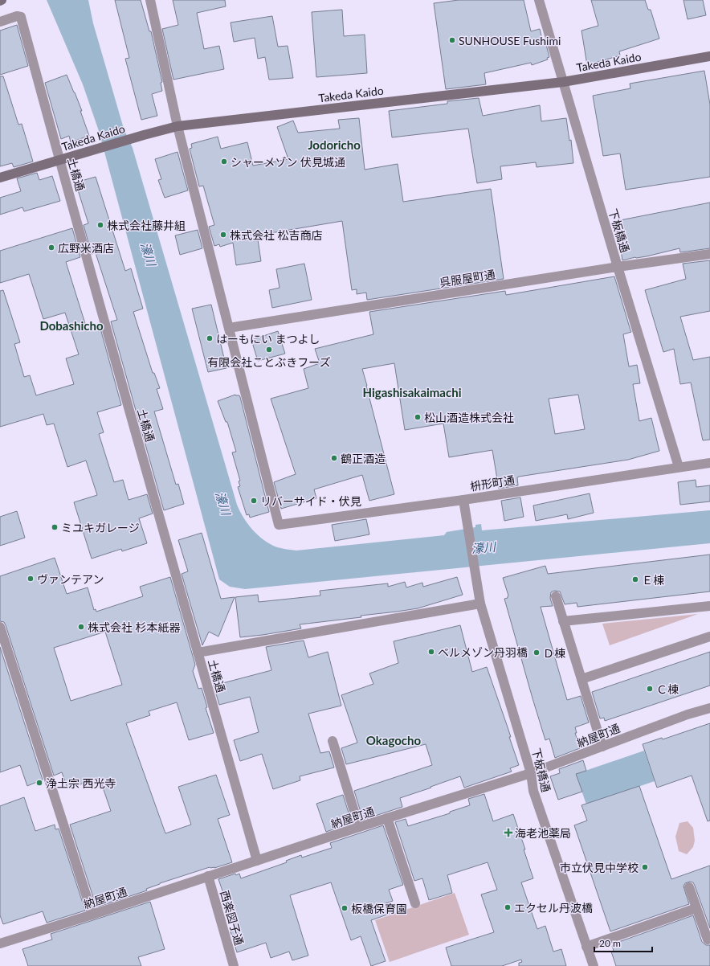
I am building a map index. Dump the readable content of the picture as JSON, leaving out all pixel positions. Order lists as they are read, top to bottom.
{
  "streets": {
    "main road": ["Takeda Kaido"],
    "street": [
      "土橋通",
      "下板橋通",
      "呉服屋町通",
      "枡形町通",
      "納屋町通",
      "西楽図子通"
    ]
  },
  "crossings": [
    ["Takeda Kaido", "土橋通"],
    ["Takeda Kaido", "下板橋通"],
    ["土橋通", "納屋町通"],
    ["下板橋通", "呉服屋町通"],
    ["下板橋通", "枡形町通"],
    ["下板橋通", "納屋町通"],
    ["呉服屋町通", "枡形町通"],
    ["納屋町通", "西楽図子通"]
  ],
  "districts": [
    "Jodoricho",
    "Dobashicho",
    "Higashisakaimachi",
    "Okagocho"
  ],
  "water": ["濠川"],
  "places": {
    "other": [
      "SUNHOUSE Fushimi",
      "シャーメゾン 伏見城通",
      "株式会社藤井組",
      "株式会社 松吉商店",
      "広野米酒店",
      "はーもにい まつよし",
      "有限会社ことぶきフーズ",
      "松山酒造株式会社",
      "鶴正酒造",
      "リバーサイド・伏見",
      "ミユキガレージ",
      "ヴァンテアン",
      "Ｅ棟",
      "株式会社 杉本紙器",
      "ベルメゾン丹羽橋",
      "Ｄ棟",
      "Ｃ棟",
      "浄土宗 西光寺",
      "市立伏見中学校",
      "エクセル丹波橋",
      "板橋保育園"
    ],
    "health": ["海老池薬局"]
  },
  "scale_bar": "20 m"
}
